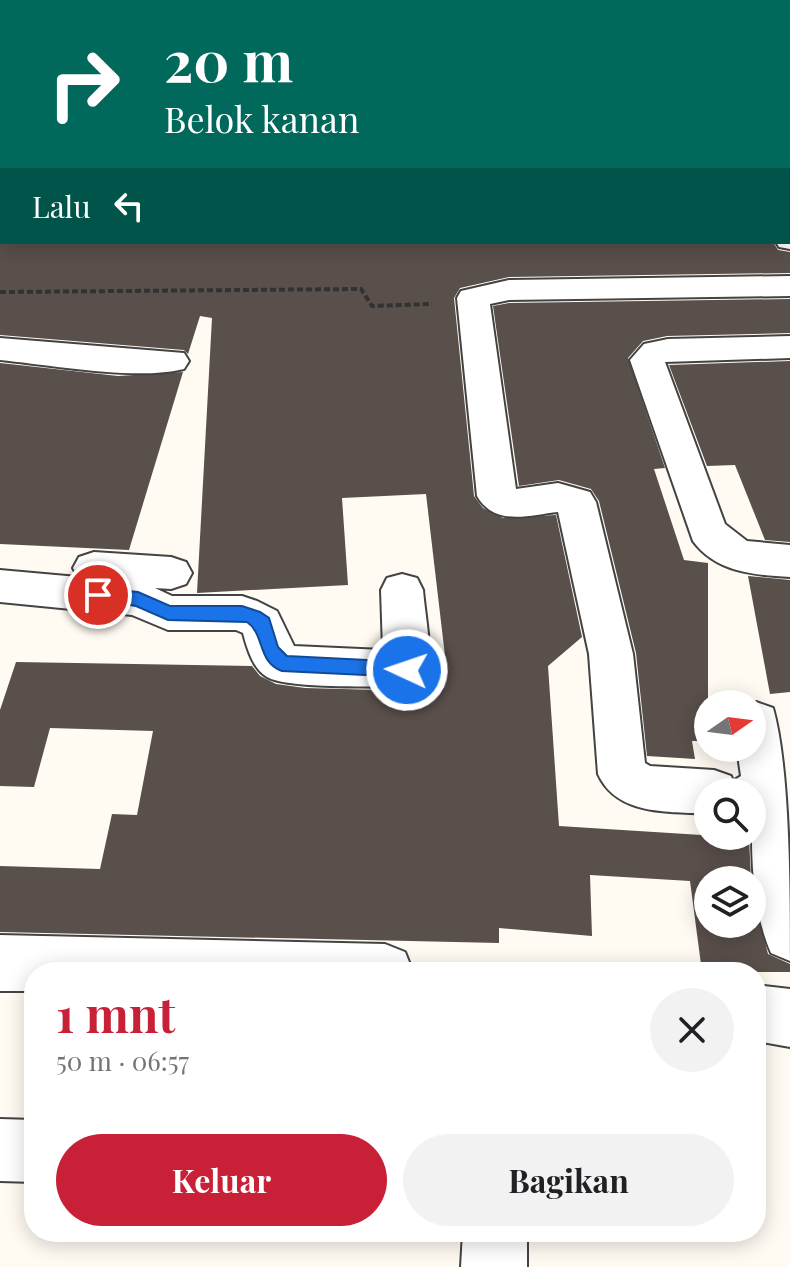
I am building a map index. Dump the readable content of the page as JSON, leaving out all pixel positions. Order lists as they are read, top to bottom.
{
  "north": "right",
  "page": {
    "turn": ["20 m", "Belok kanan"],
    "then": "Lalu",
    "heading": ["1 mnt", "50 m · 06:57"],
    "buttons": ["Keluar", "Bagikan"]
  }
}
